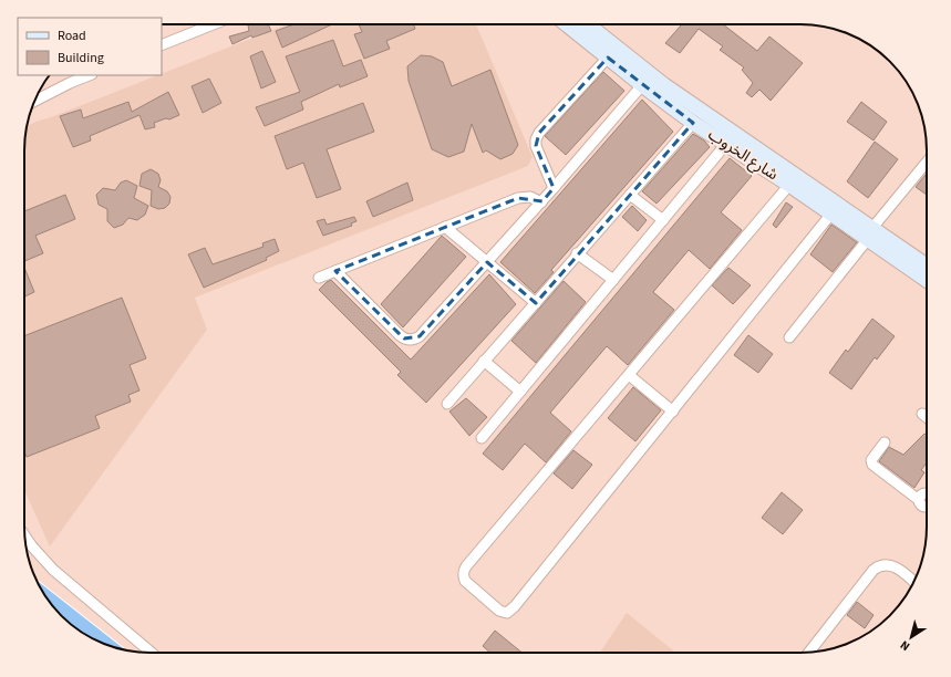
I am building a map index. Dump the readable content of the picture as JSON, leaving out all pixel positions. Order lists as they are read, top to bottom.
{
  "streets": {
    "main road": ["شارع الخروب"]
  },
  "legend": ["Road", "Building"],
  "north": "bottom left"
}
